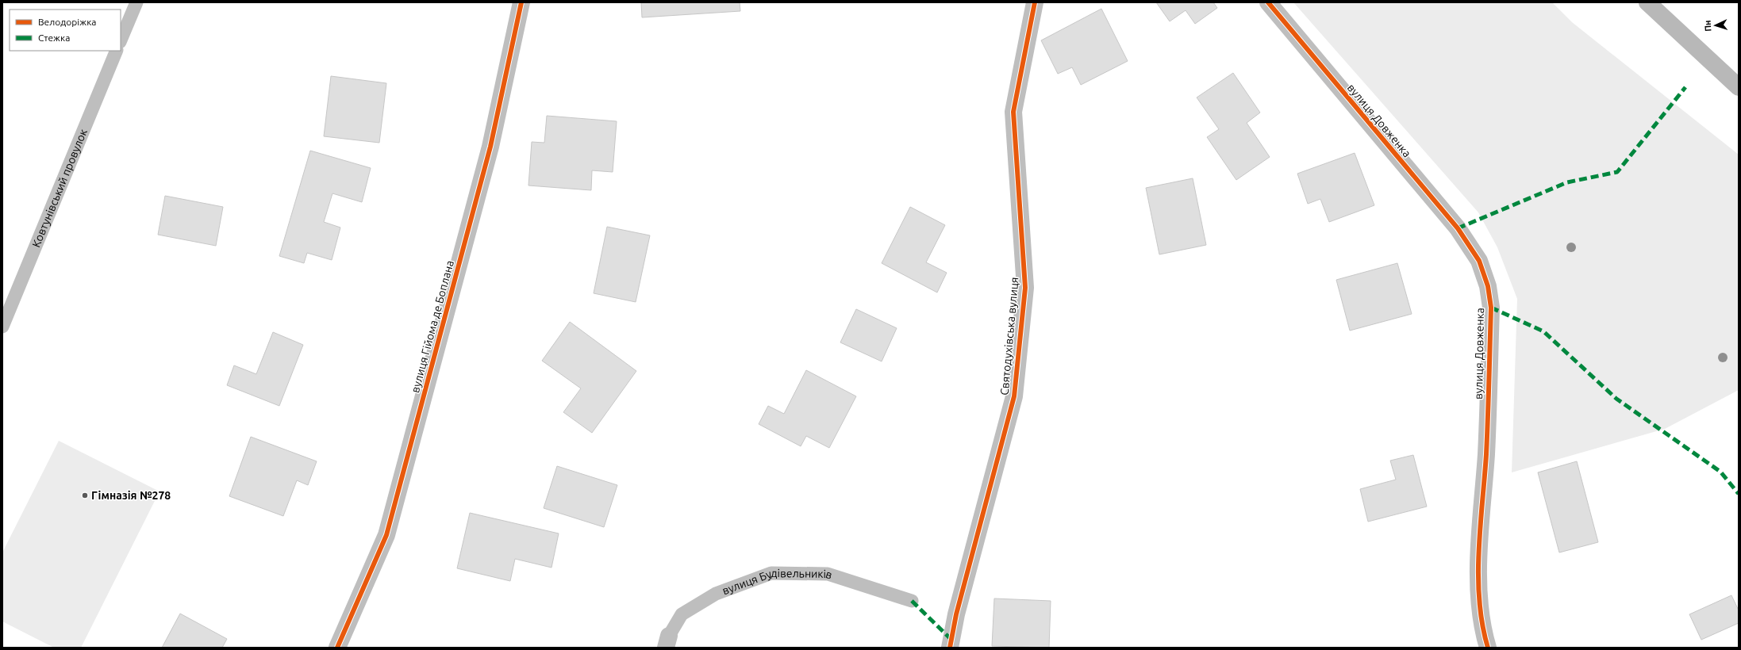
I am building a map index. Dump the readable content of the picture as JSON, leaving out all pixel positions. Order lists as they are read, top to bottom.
{
  "streets": {
    "street": ["вулиця Довженка", "вулиця Гійома де Боплана", "Святодухівська вулиця"],
    "lane": ["Ковтунівський провулок", "вулиця Будівельників"]
  },
  "places": ["Гімназія №278"],
  "legend": ["Велодоріжка", "Стежка"],
  "north": "left"
}
